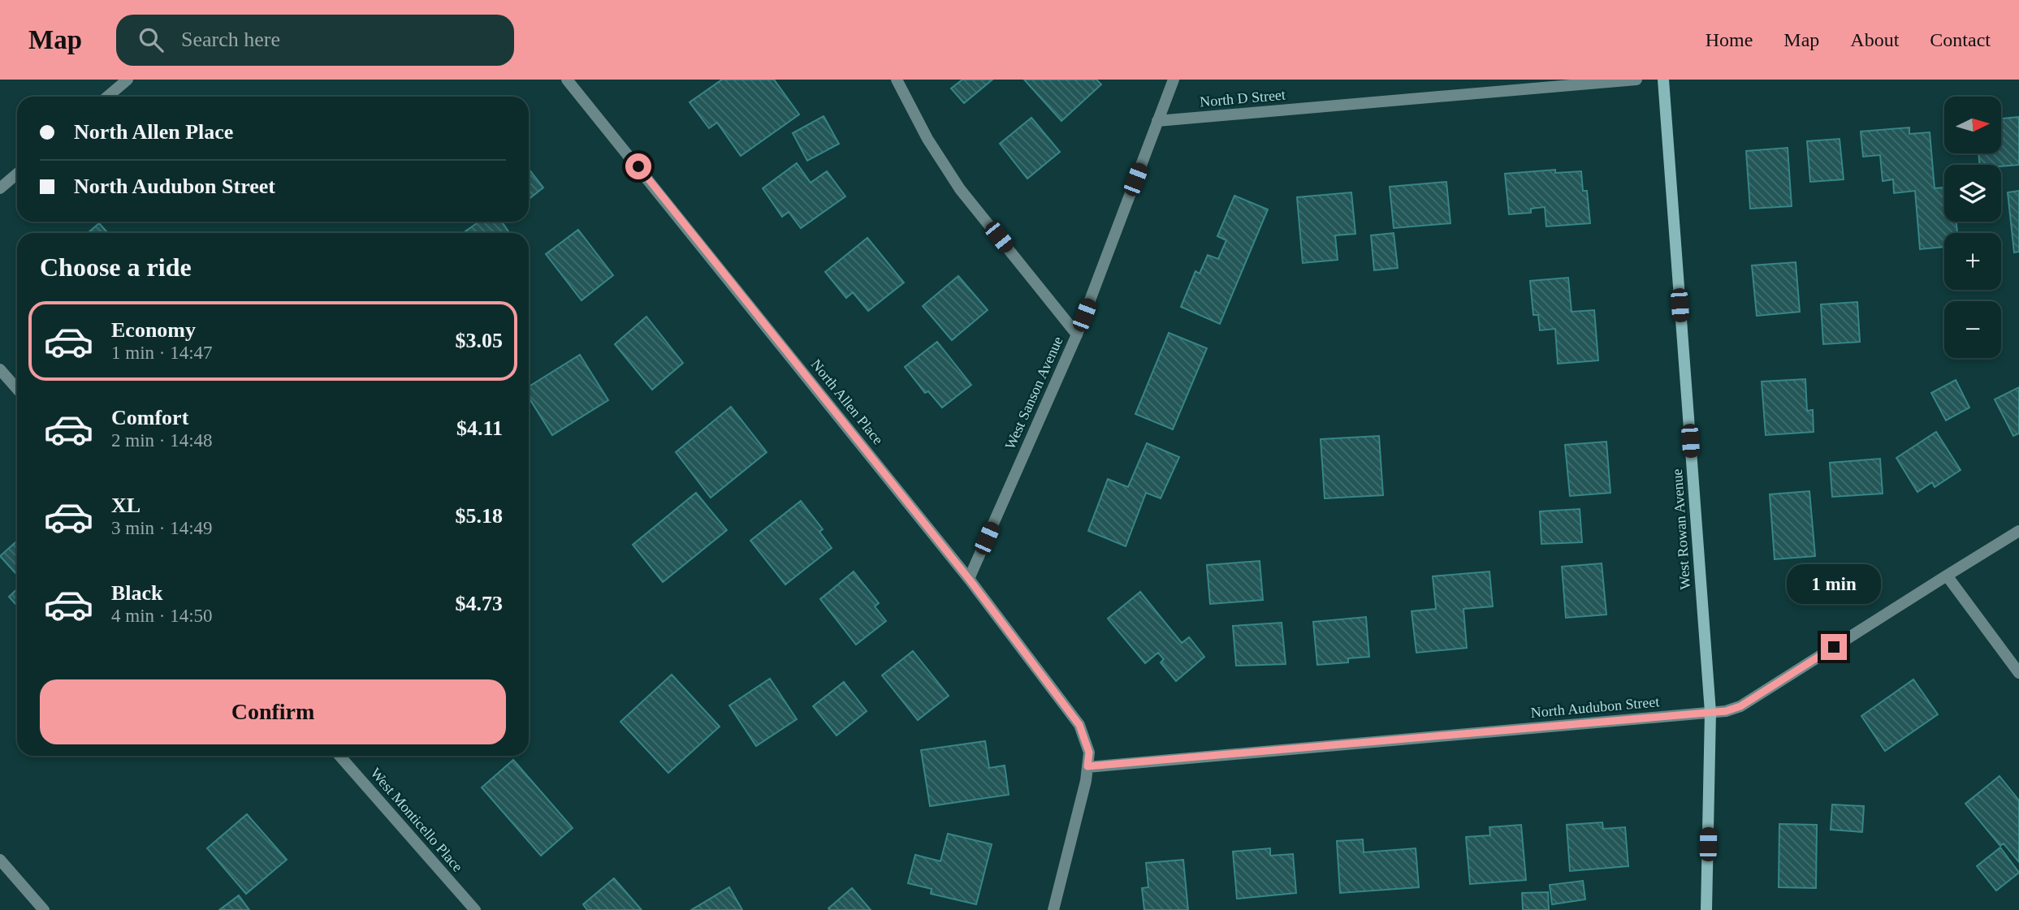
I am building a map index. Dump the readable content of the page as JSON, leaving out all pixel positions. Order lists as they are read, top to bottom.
{
  "streets": {
    "street": [
      "North D Street",
      "West Sanson Avenue",
      "North Allen Place",
      "West Rowan Avenue",
      "North Audubon Street",
      "West Monticello Place"
    ]
  },
  "crossings": [
    ["North D Street", "West Sanson Avenue"],
    ["West Sanson Avenue", "North Allen Place"],
    ["North Allen Place", "North Audubon Street"],
    ["West Rowan Avenue", "North Audubon Street"]
  ],
  "north": "right",
  "page": {
    "header": "Map",
    "search": "Search here",
    "nav": [
      "Home",
      "Map",
      "About",
      "Contact"
    ],
    "map_buttons": ["+", "−"],
    "banner": ["North Allen Place", "North Audubon Street"],
    "heading": "Choose a ride",
    "list": [
      {
        "name": "Economy",
        "note": "1 min · 14:47",
        "value": "$3.05"
      },
      {
        "name": "Comfort",
        "note": "2 min · 14:48",
        "value": "$4.11"
      },
      {
        "name": "XL",
        "note": "3 min · 14:49",
        "value": "$5.18"
      },
      {
        "name": "Black",
        "note": "4 min · 14:50",
        "value": "$4.73"
      }
    ],
    "bubble": "1 min",
    "buttons": "Confirm"
  }
}
